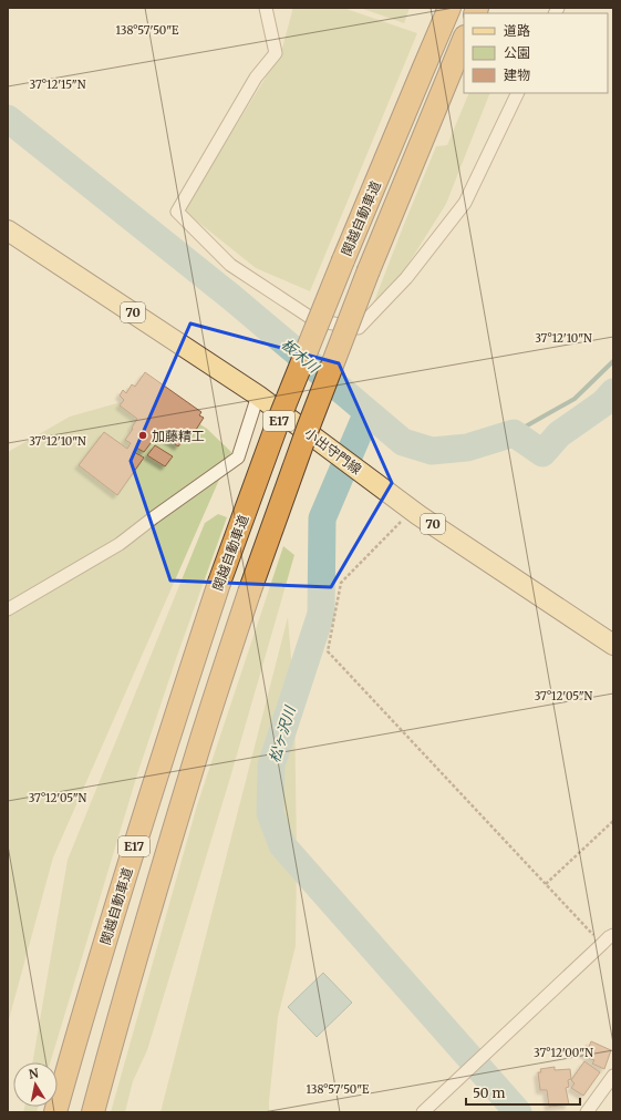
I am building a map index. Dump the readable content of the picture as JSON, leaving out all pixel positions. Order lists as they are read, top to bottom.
{
  "streets": {
    "highway": ["関越自動車道", "E17"],
    "main road": ["70", "小出守門線"]
  },
  "water": ["板木川", "松ヶ沢川"],
  "places": ["加藤精工"],
  "legend": ["道路", "公園", "建物"],
  "scale_bar": "50 m",
  "north": "top",
  "coordinates": [
    "138°57'50\"E",
    "37°12'15\"N",
    "37°12'10\"N",
    "37°12'05\"N",
    "37°12'00\"N"
  ]
}
